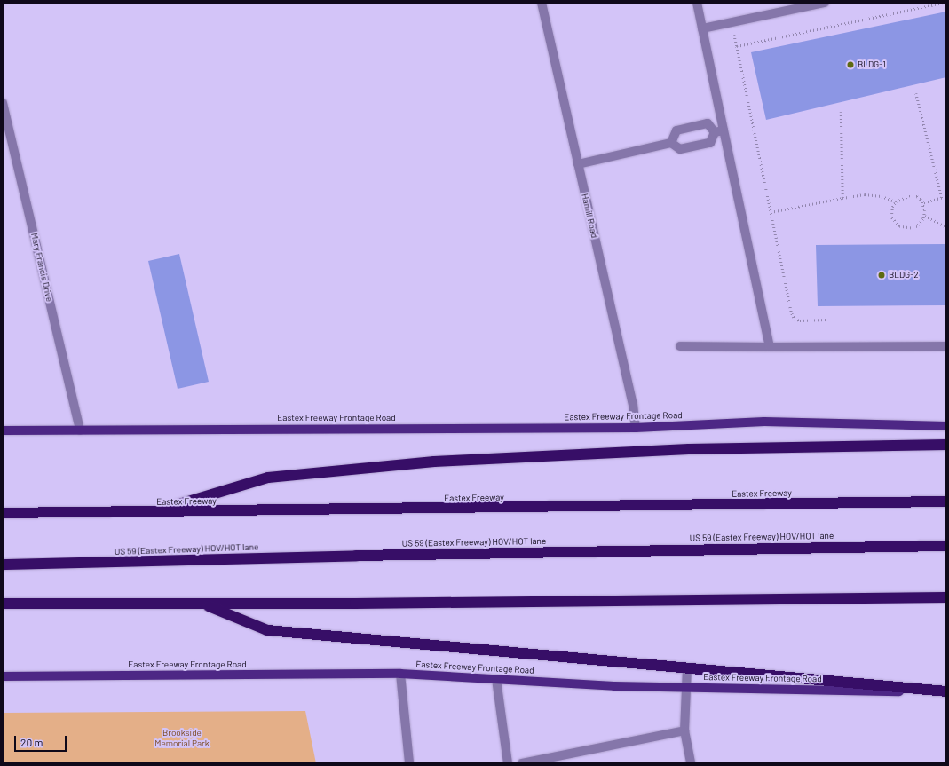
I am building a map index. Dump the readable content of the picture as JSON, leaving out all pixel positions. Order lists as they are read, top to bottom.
{
  "streets": {
    "highway": ["Eastex Freeway", "US 59 (Eastex Freeway) HOV/HOT lane"],
    "main road": ["Eastex Freeway Frontage Road"],
    "street": ["Hamill Road", "Mary Francis Drive"]
  },
  "crossings": [
    ["Hamill Road", "Eastex Freeway Frontage Road"],
    ["Mary Francis Drive", "Eastex Freeway Frontage Road"]
  ],
  "parks": ["Brookside Memorial Park"],
  "places": ["BLDG-1", "BLDG-2"],
  "scale_bar": "20 m"
}
